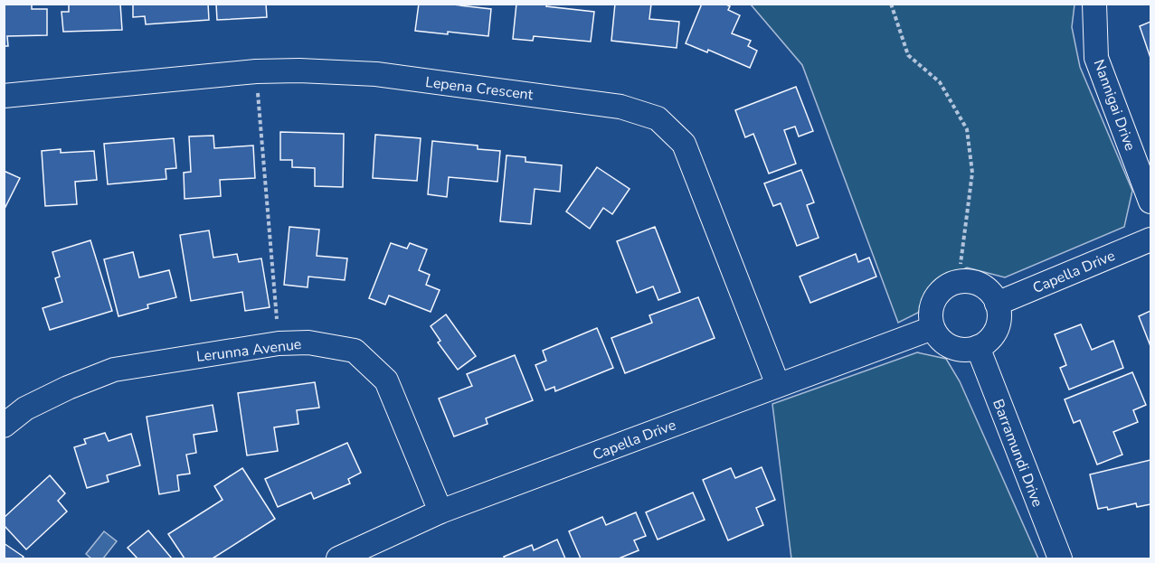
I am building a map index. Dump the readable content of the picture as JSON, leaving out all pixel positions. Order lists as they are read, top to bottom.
{
  "streets": {
    "street": [
      "Lepena Crescent",
      "Nannigai Drive",
      "Capella Drive",
      "Lerunna Avenue",
      "Barramundi Drive"
    ]
  },
  "crossings": [
    ["Lepena Crescent", "Capella Drive"],
    ["Capella Drive", "Lerunna Avenue"],
    ["Capella Drive", "Barramundi Drive"]
  ]
}
